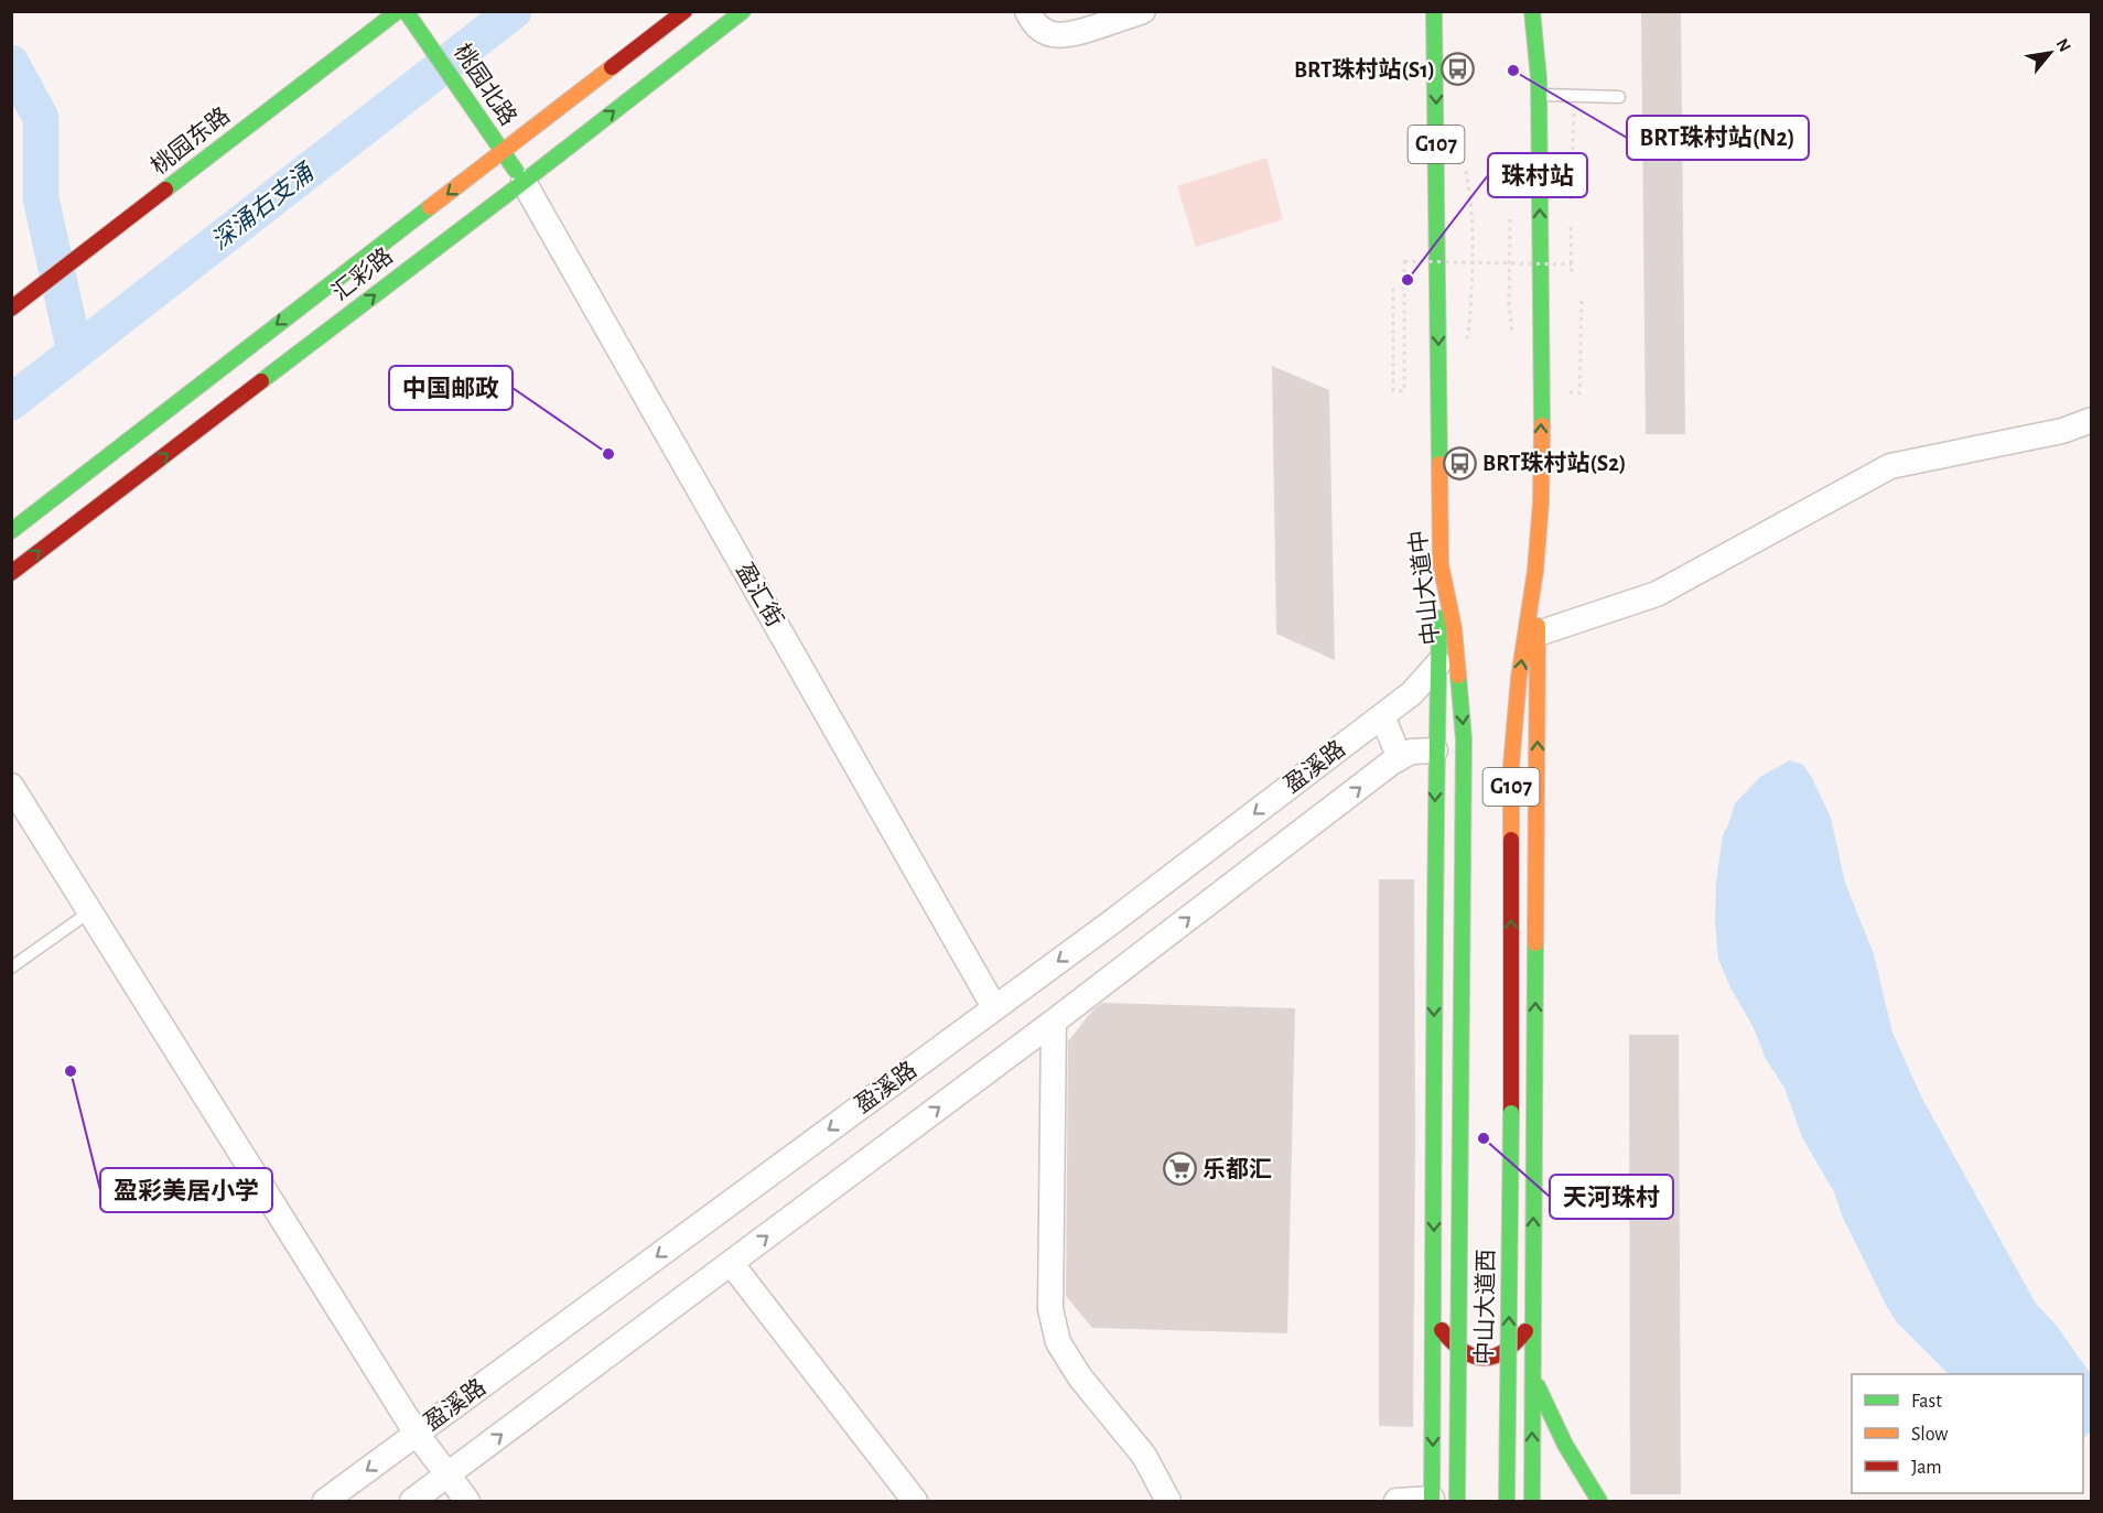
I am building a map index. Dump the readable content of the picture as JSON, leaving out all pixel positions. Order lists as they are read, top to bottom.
{
  "streets": {
    "main road": [
      "桃园北路",
      "桃园东路",
      "G107",
      "汇彩路",
      "中山大道中",
      "中山大道西"
    ],
    "street": ["盈汇街", "盈溪路"]
  },
  "crossings": [
    ["桃园北路", "汇彩路"],
    ["桃园北路", "盈汇街"],
    ["G107", "中山大道西"],
    ["汇彩路", "盈汇街"],
    ["中山大道中", "中山大道西"],
    ["盈汇街", "盈溪路"]
  ],
  "water": ["深涌右支涌"],
  "places": {
    "bus stop": ["BRT珠村站(S1)", "BRT珠村站(S2)"],
    "other": [
      "BRT珠村站(N2)",
      "珠村站",
      "中国邮政",
      "盈彩美居小学",
      "天河珠村"
    ],
    "supermarket": ["乐都汇"]
  },
  "legend": ["Fast", "Slow", "Jam"],
  "north": "top right"
}
